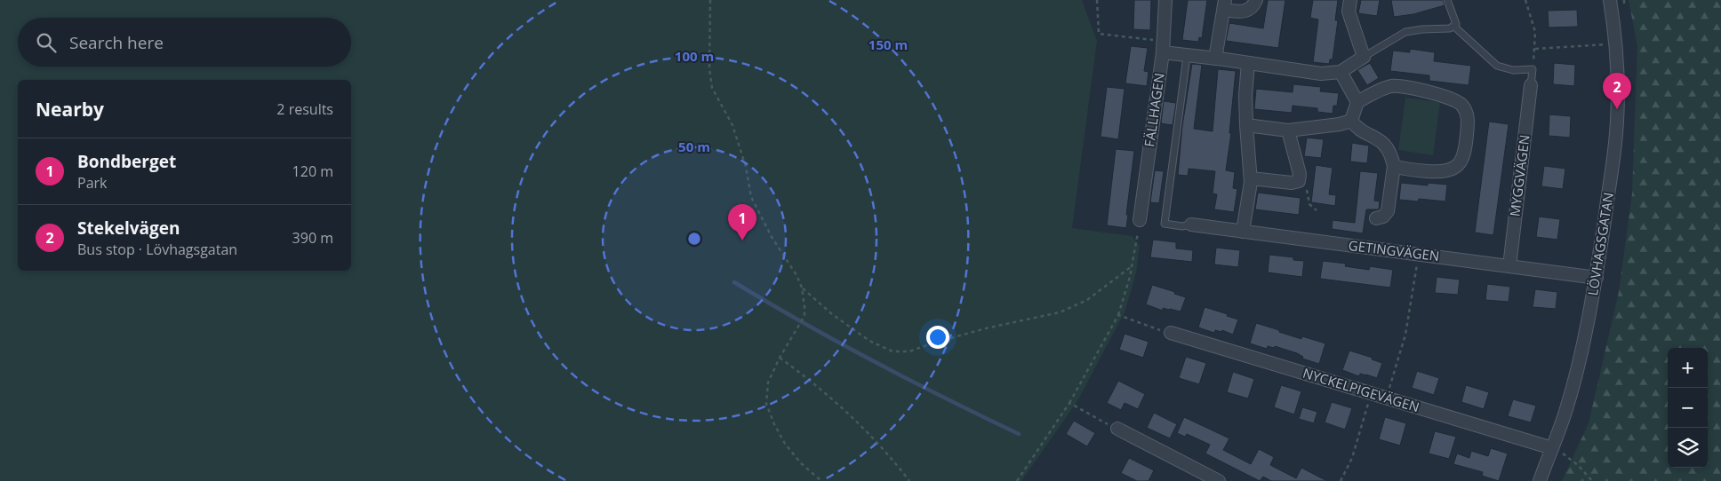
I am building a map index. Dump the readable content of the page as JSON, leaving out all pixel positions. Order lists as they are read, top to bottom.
{
  "streets": {
    "street": [
      "FÄLLHAGEN",
      "MYGGVÄGEN",
      "LÖVHAGSGATAN",
      "GETINGVÄGEN",
      "NYCKELPIGEVÄGEN"
    ]
  },
  "crossings": [
    ["MYGGVÄGEN", "GETINGVÄGEN"],
    ["LÖVHAGSGATAN", "GETINGVÄGEN"],
    ["LÖVHAGSGATAN", "NYCKELPIGEVÄGEN"]
  ],
  "page": {
    "search": "Search here",
    "pins": ["2", "1"],
    "heading": ["Nearby", "2 results"],
    "list": [
      {
        "mark": "1",
        "name": "Bondberget",
        "note": "Park",
        "value": "120 m"
      },
      {
        "mark": "2",
        "name": "Stekelvägen",
        "note": "Bus stop · Lövhagsgatan",
        "value": "390 m"
      }
    ],
    "map_buttons": ["+", "−"]
  },
  "rings": ["150 m", "100 m", "50 m"]
}
